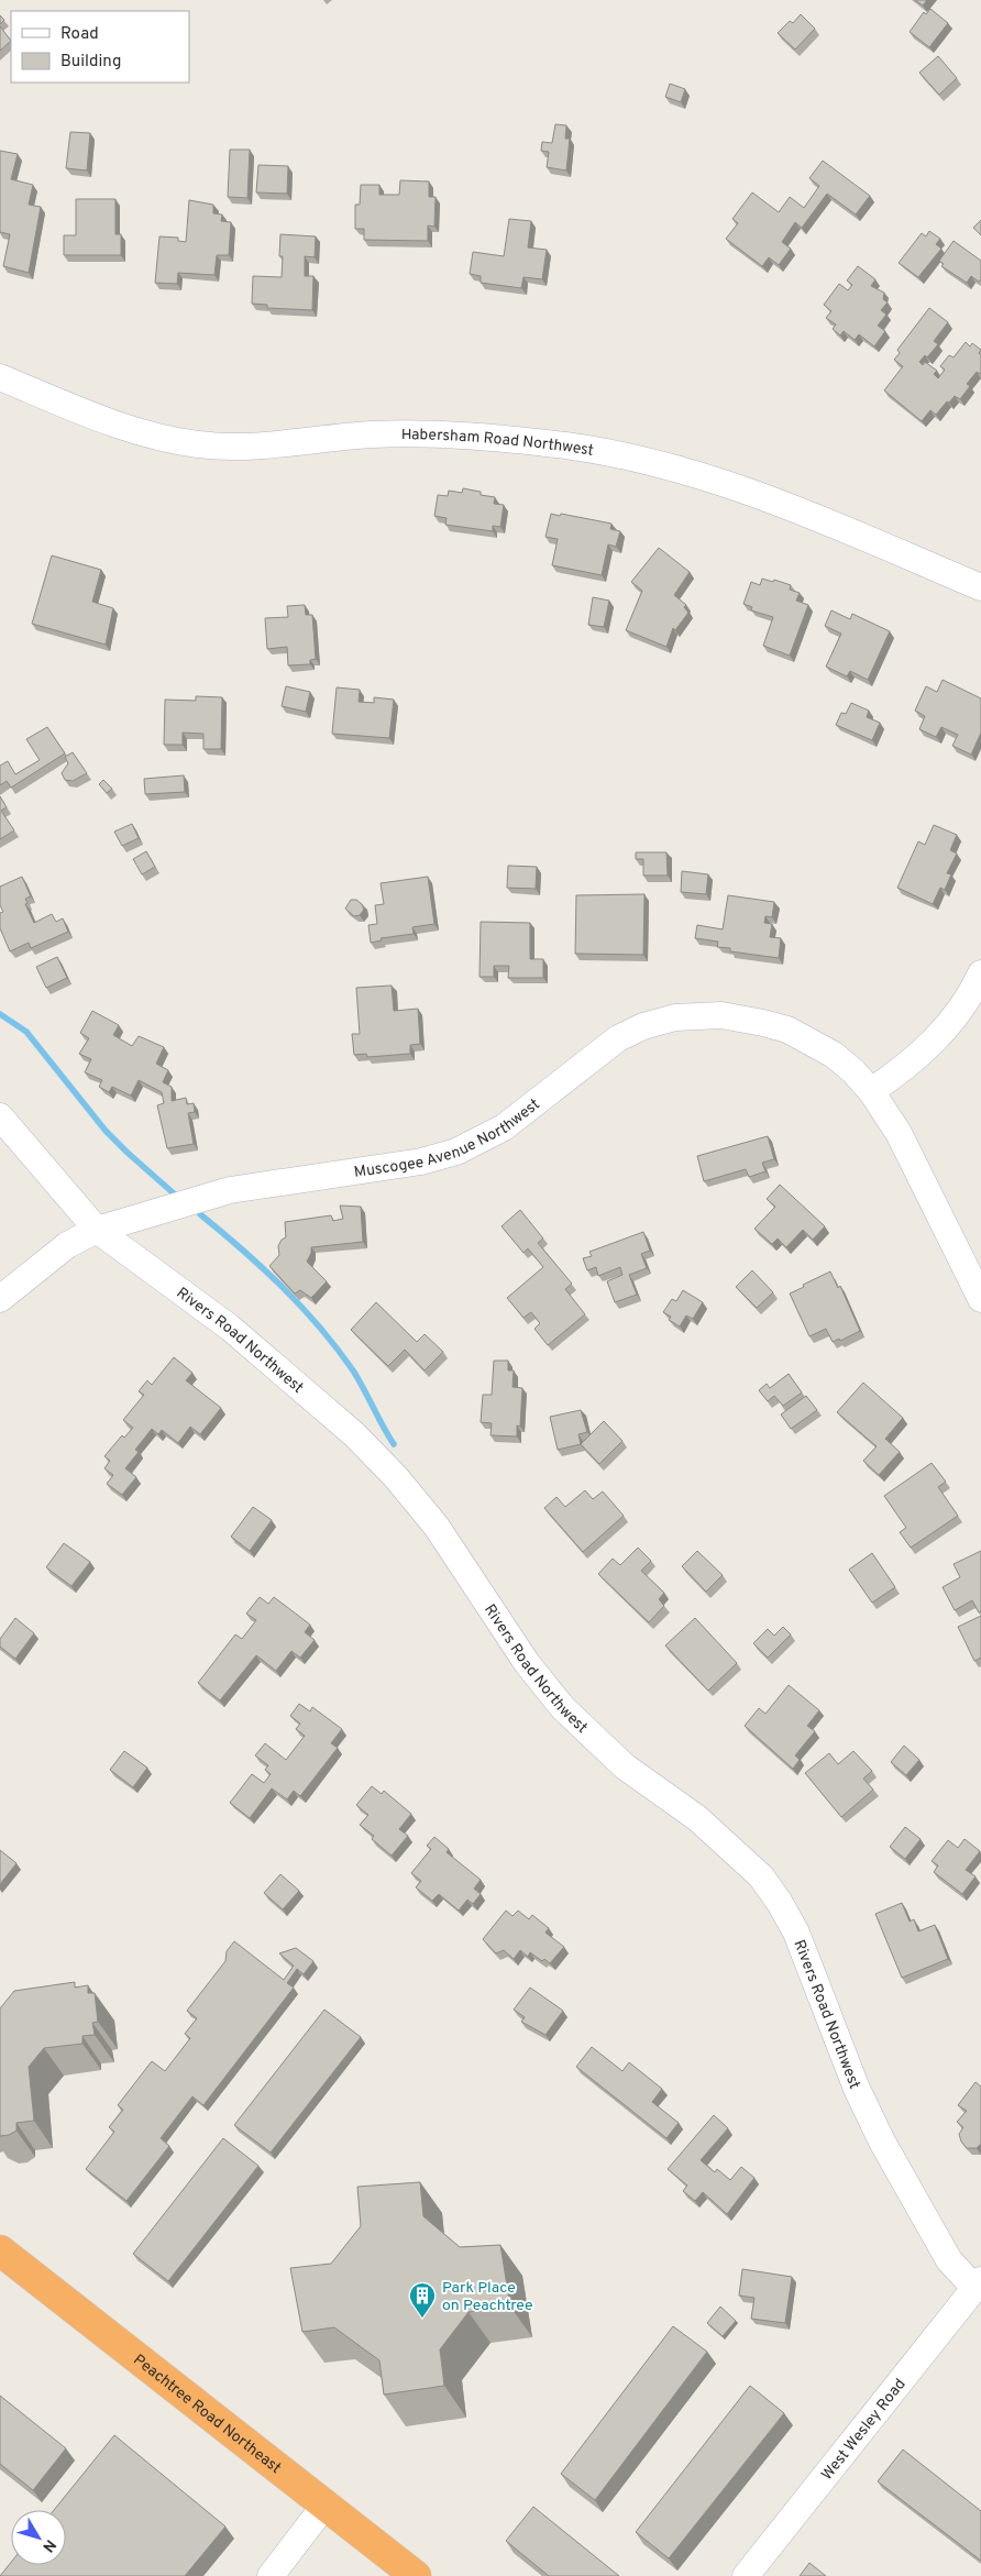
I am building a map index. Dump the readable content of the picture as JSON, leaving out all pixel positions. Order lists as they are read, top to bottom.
{
  "streets": {
    "highway": ["Peachtree Road Northeast"],
    "street": [
      "Habersham Road Northwest",
      "Muscogee Avenue Northwest",
      "Rivers Road Northwest",
      "West Wesley Road"
    ]
  },
  "crossings": [
    ["Muscogee Avenue Northwest", "Rivers Road Northwest"],
    ["Rivers Road Northwest", "West Wesley Road"]
  ],
  "places": {
    "building": ["Park Place on Peachtree"]
  },
  "legend": ["Road", "Building"],
  "north": "bottom right"
}
